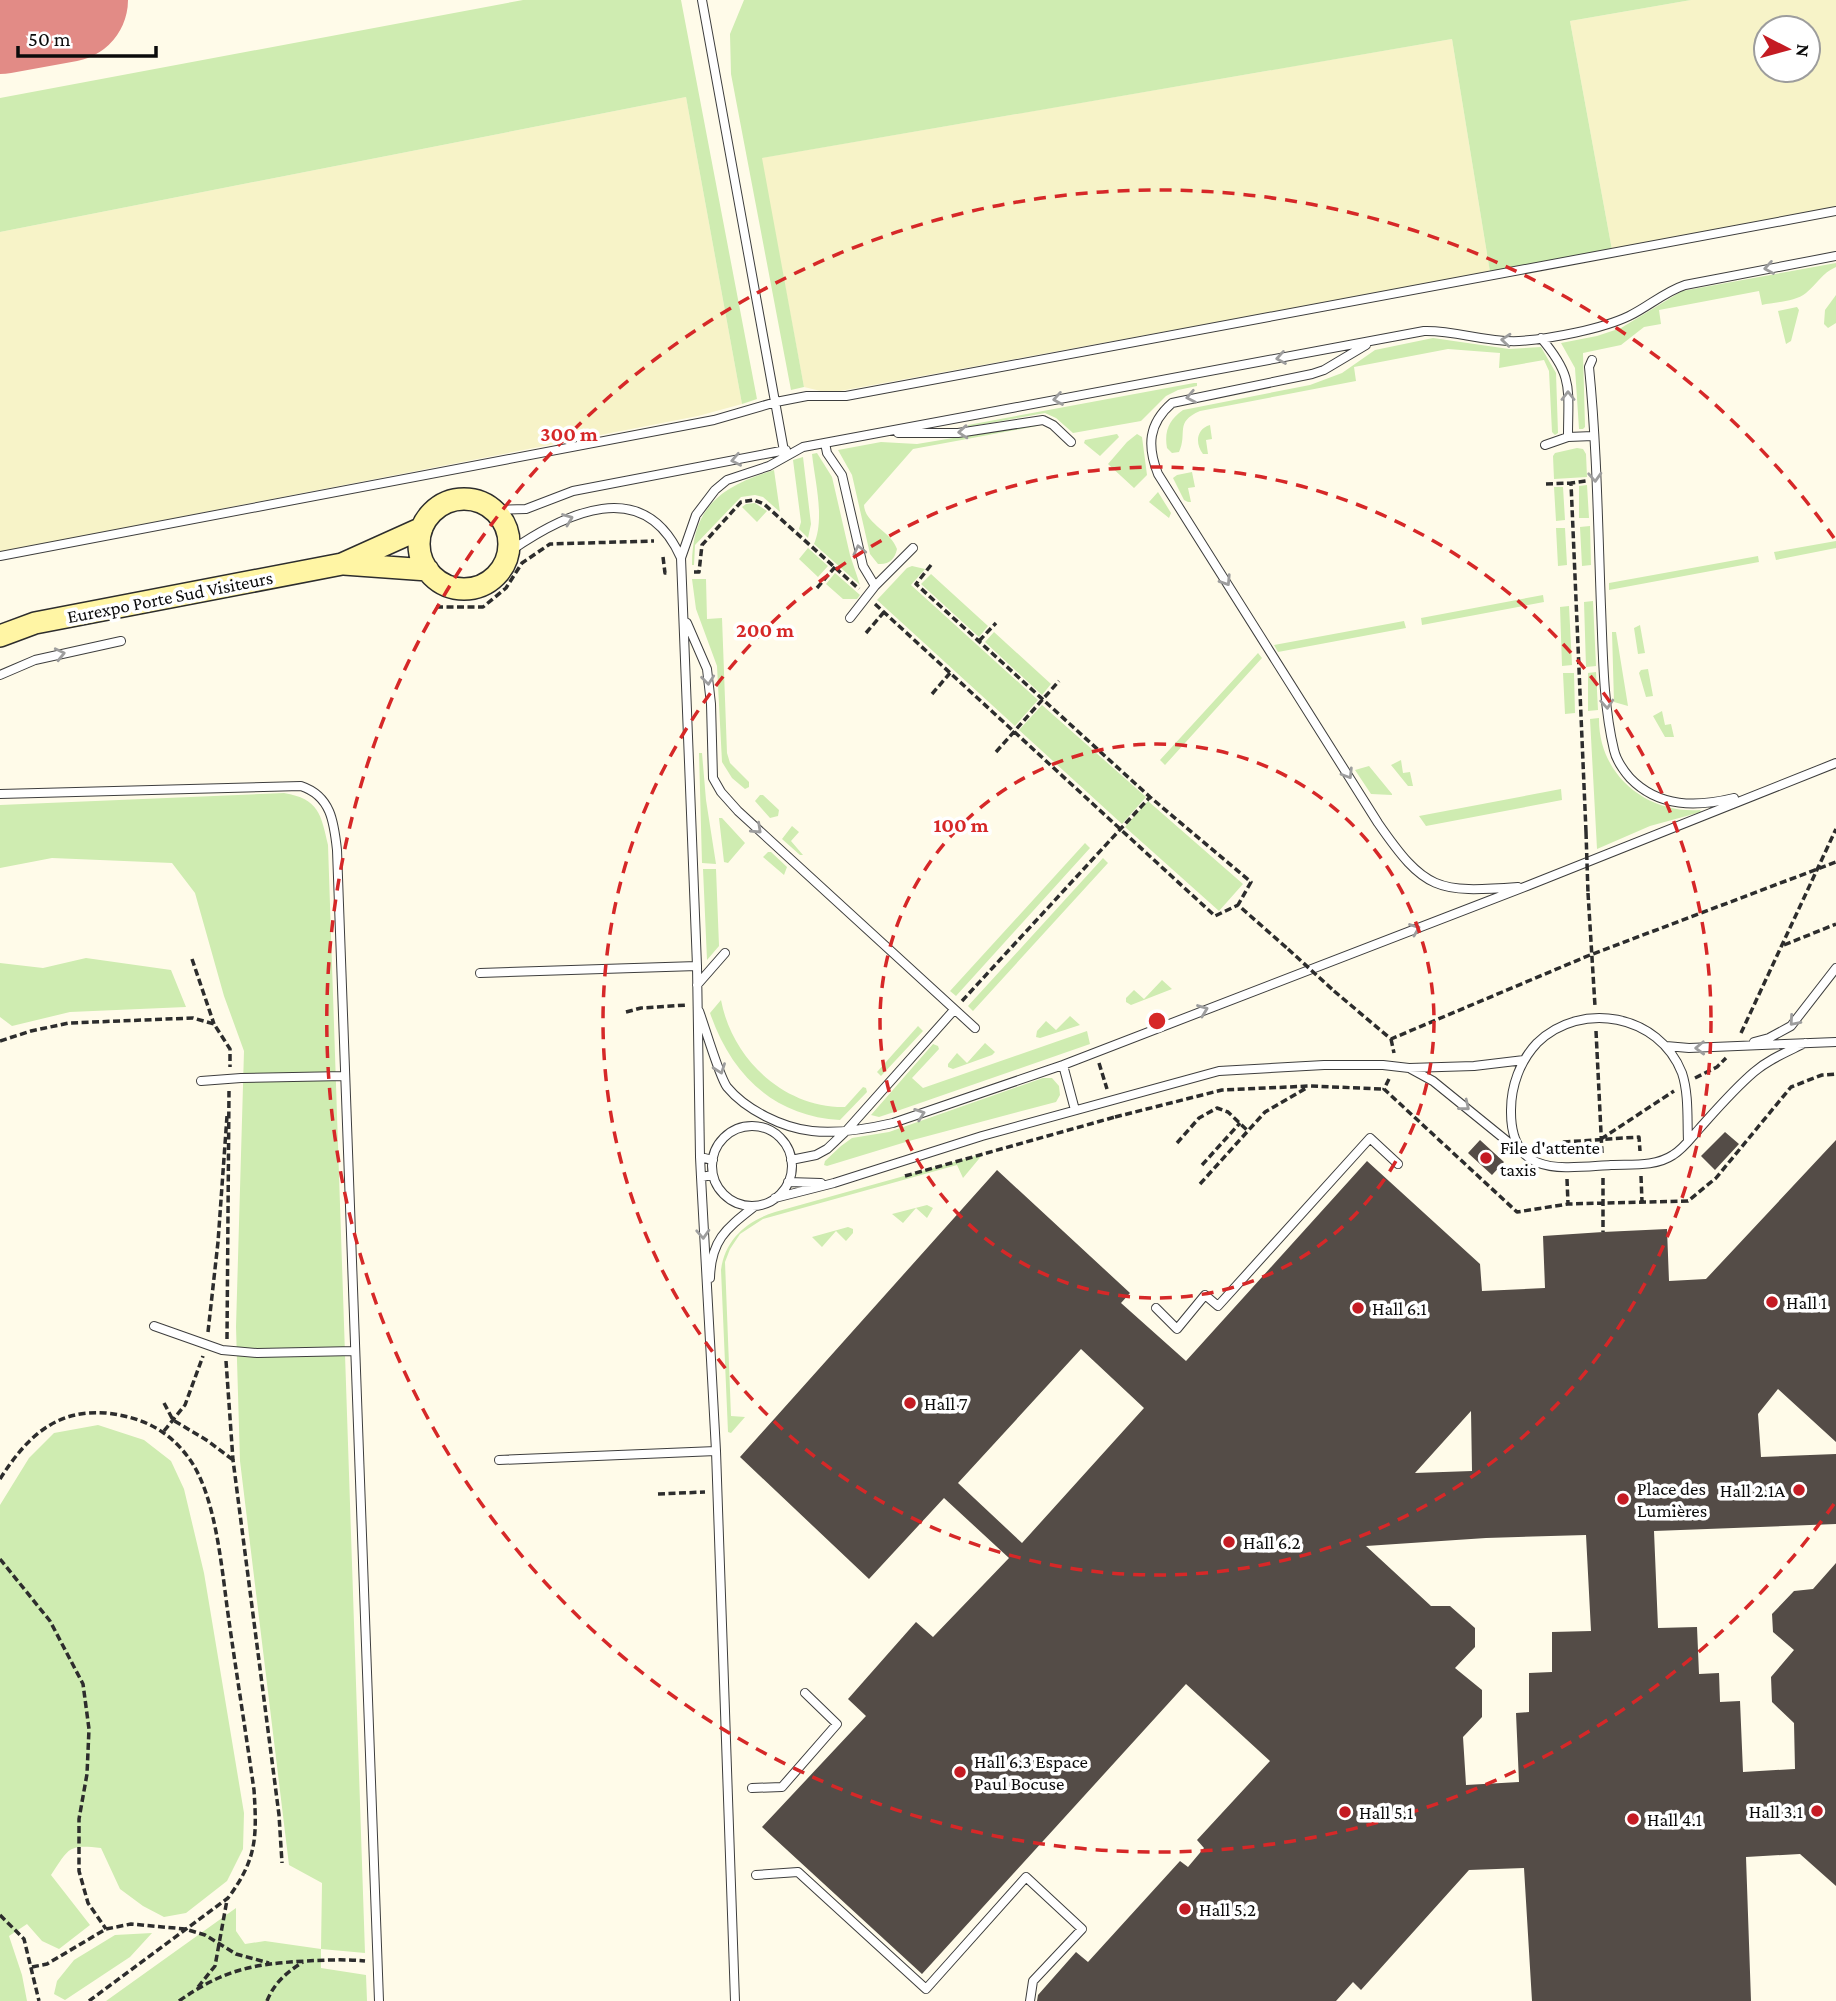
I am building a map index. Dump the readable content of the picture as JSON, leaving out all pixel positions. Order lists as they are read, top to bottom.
{
  "streets": {
    "street": ["Eurexpo Porte Sud Visiteurs"]
  },
  "places": [
    "File d'attente taxis",
    "Hall 1",
    "Hall 6.1",
    "Hall 7",
    "Hall 2.1A",
    "Place des Lumières",
    "Hall 6.2",
    "Hall 6.3 Espace Paul Bocuse",
    "Hall 3.1",
    "Hall 5.1",
    "Hall 4.1",
    "Hall 5.2"
  ],
  "scale_bar": "50 m",
  "north": "right",
  "rings": ["300 m", "200 m", "100 m"]
}
